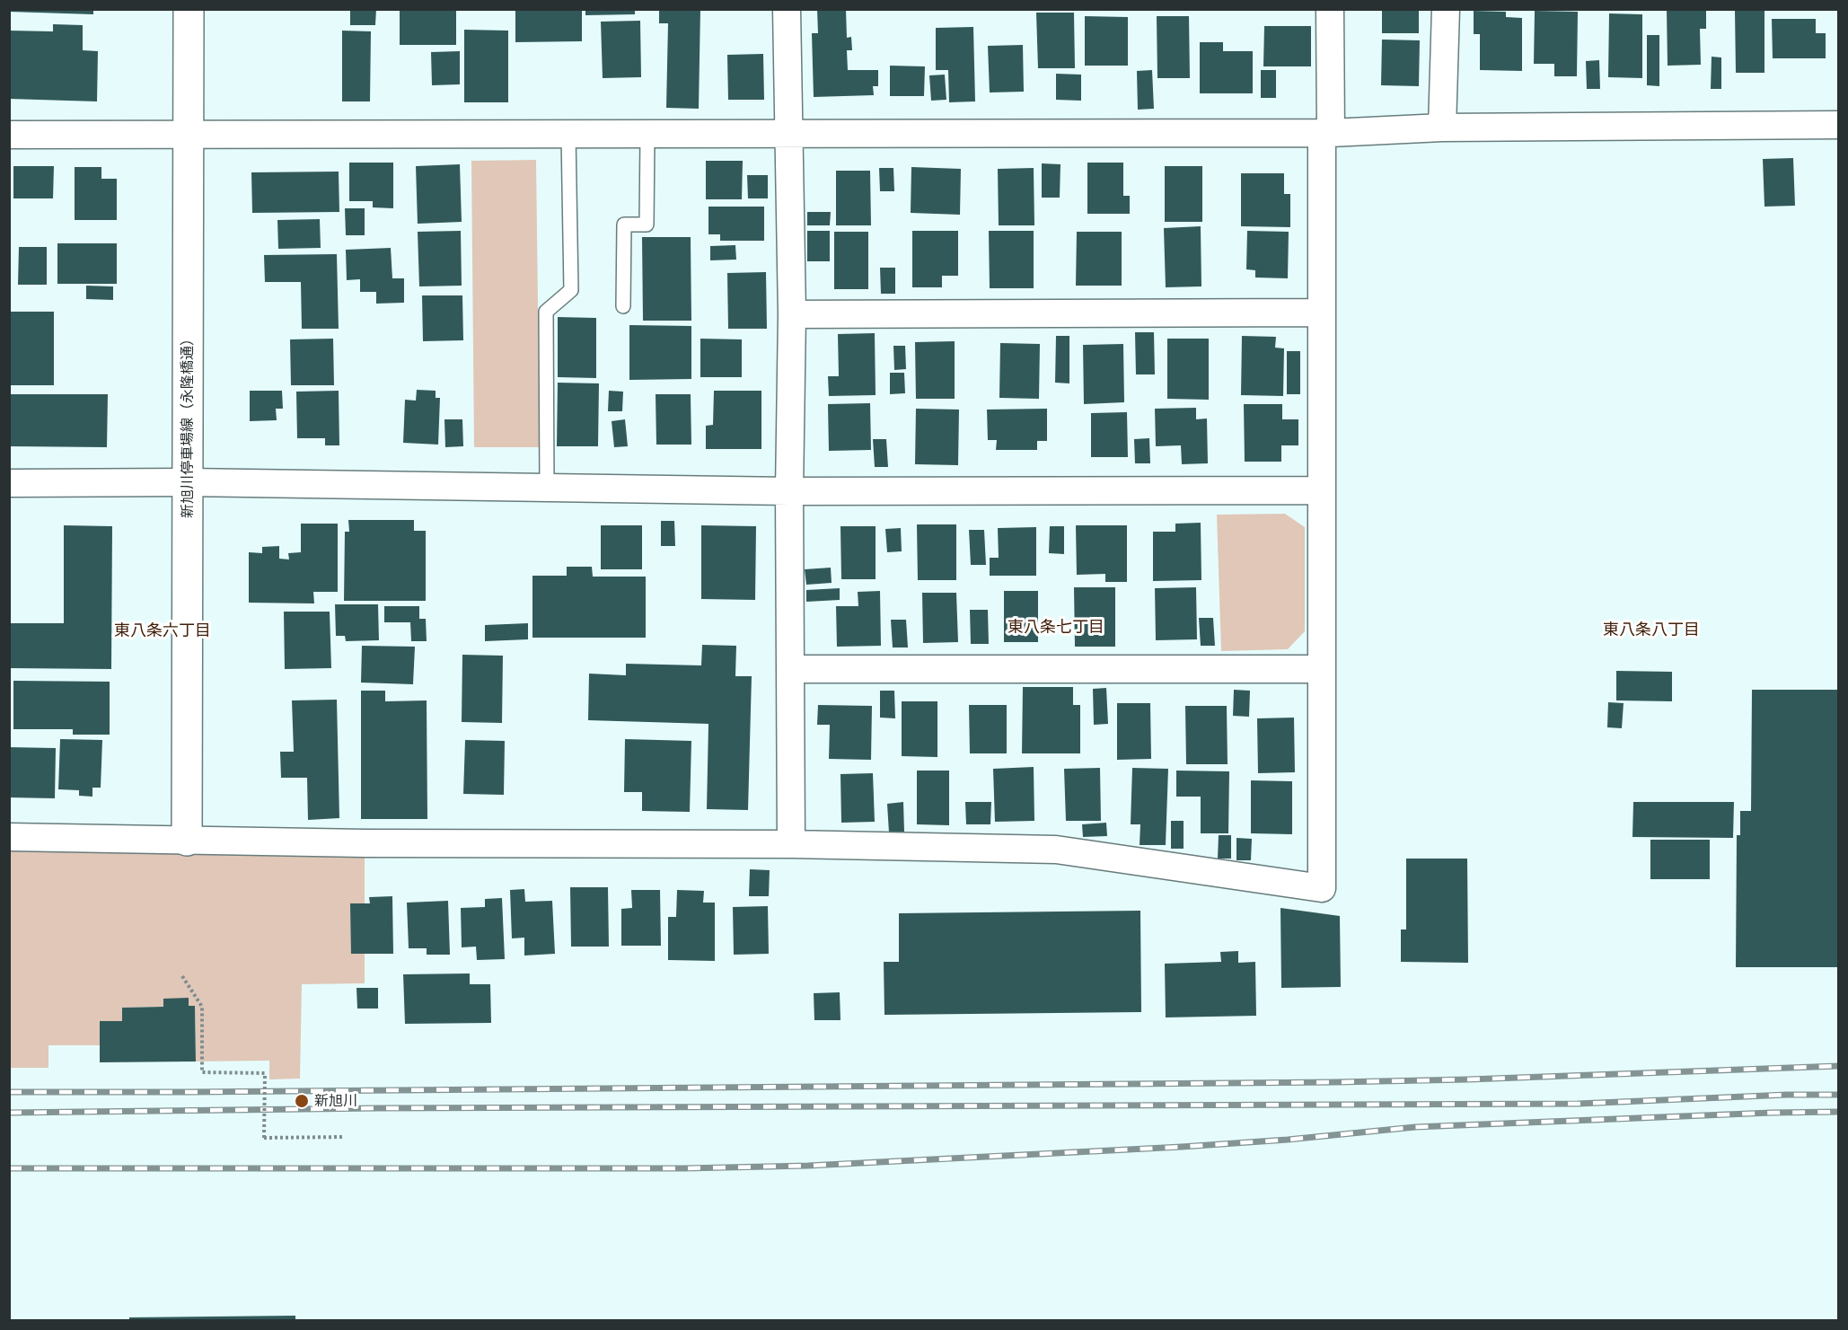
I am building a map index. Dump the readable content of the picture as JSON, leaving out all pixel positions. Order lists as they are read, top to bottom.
{
  "streets": {
    "main road": ["新旭川停車場線（永隆橋通）"]
  },
  "districts": ["東八条七丁目", "東八条八丁目", "東八条六丁目"],
  "places": ["新旭川"]
}
